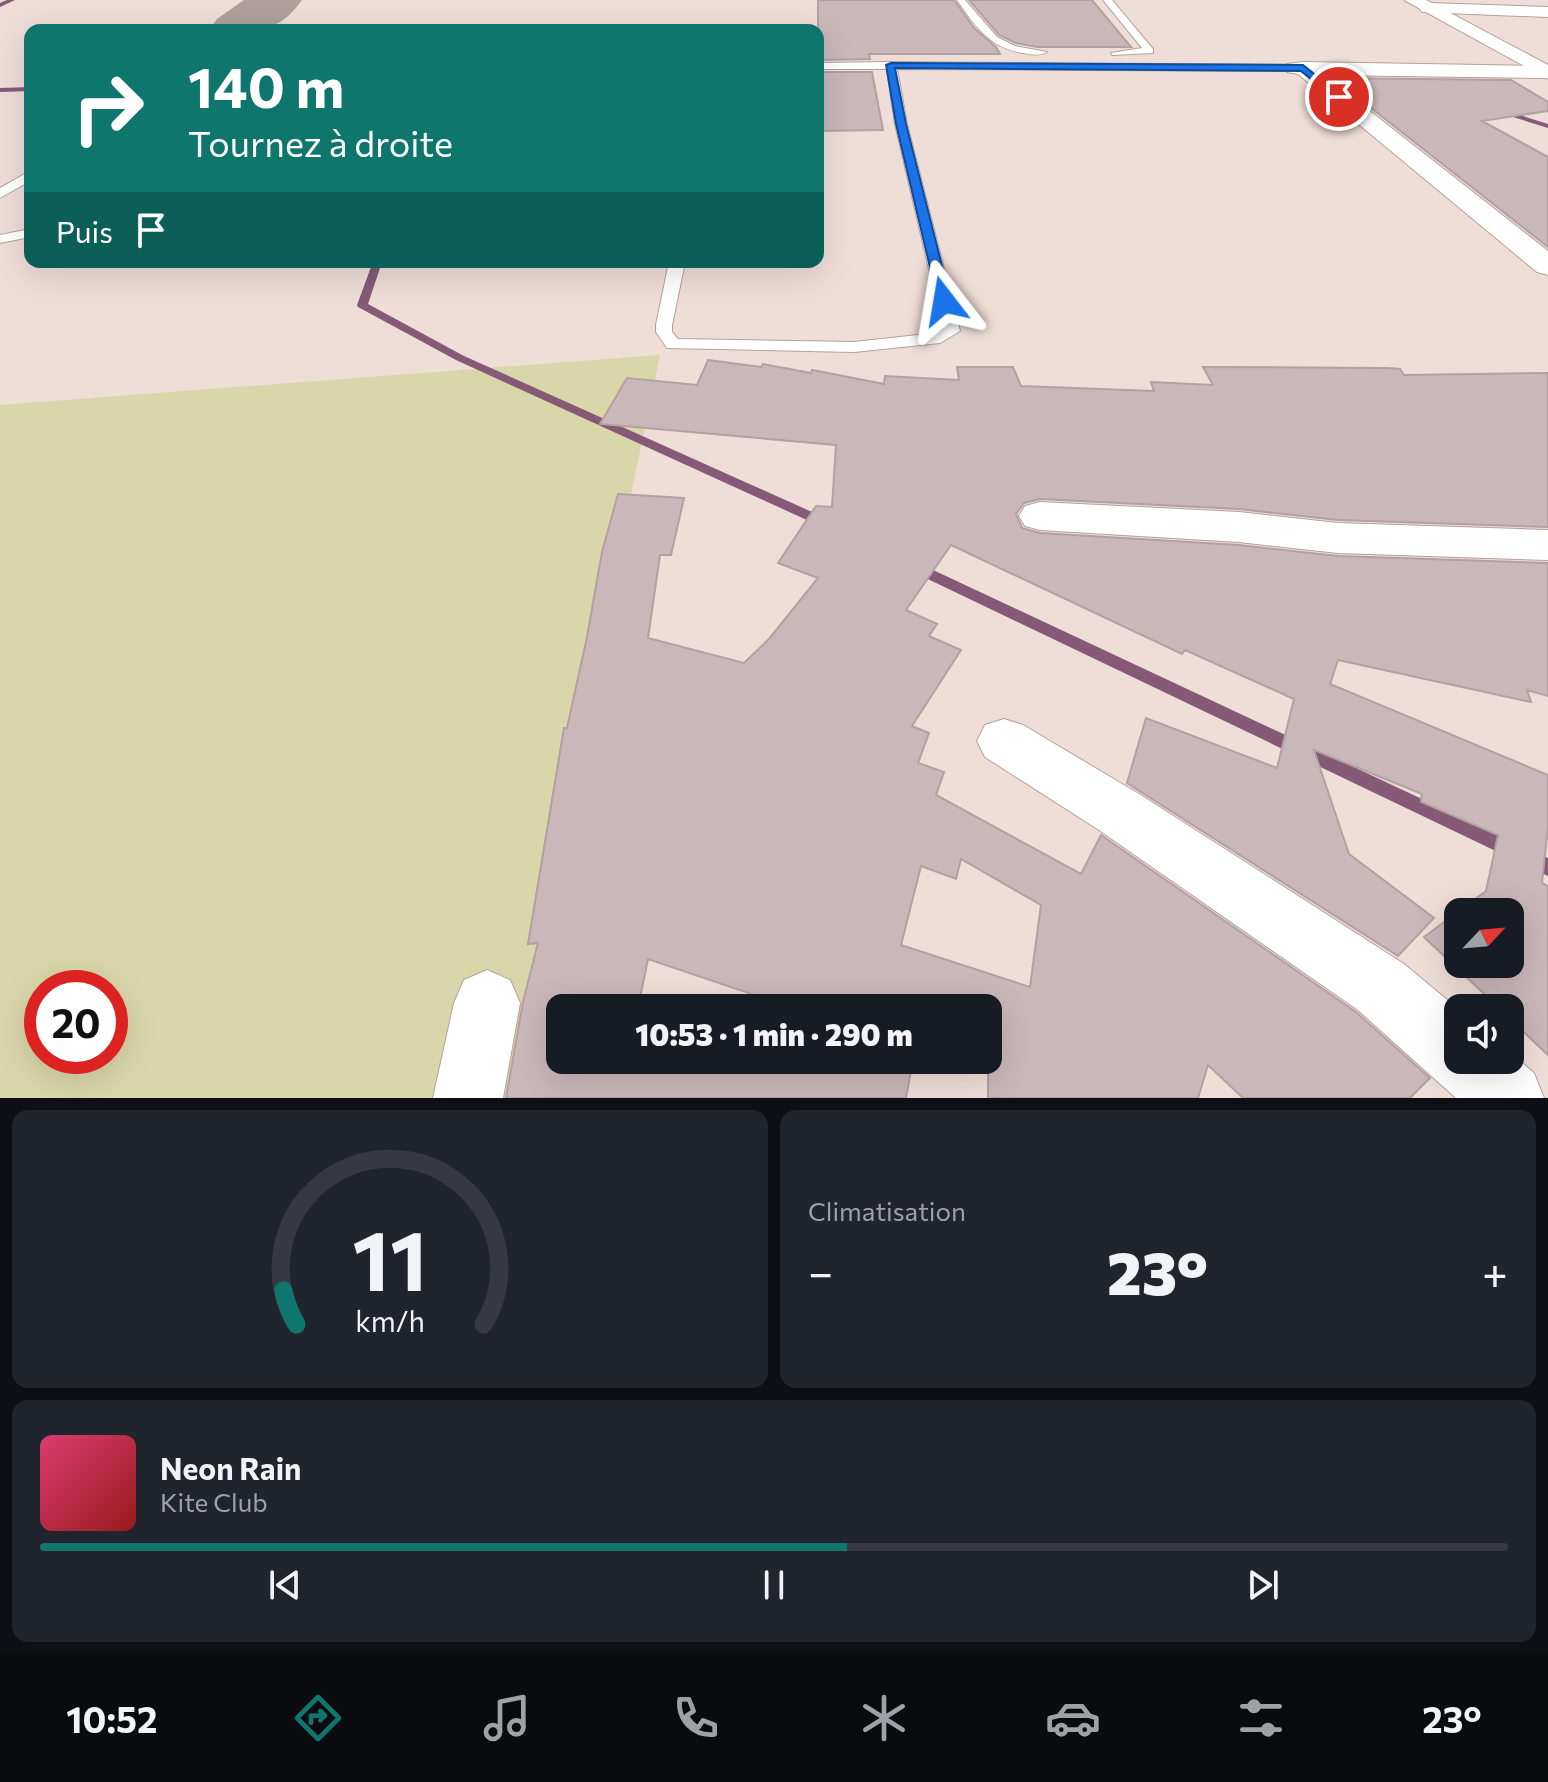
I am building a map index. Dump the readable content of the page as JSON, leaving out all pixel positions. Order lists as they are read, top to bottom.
{
  "north": "top right",
  "page": {
    "turn": ["140 m", "Tournez à droite"],
    "then": "Puis",
    "limit": "20",
    "trip": "10:53 · 1 min · 290 m",
    "tile": "Climatisation",
    "heat": ["−", "23°", "+"],
    "song": ["Neon Rain", "Kite Club"],
    "tabs": ["10:52", "23°"],
    "gauge": ["11", "km/h"]
  }
}
